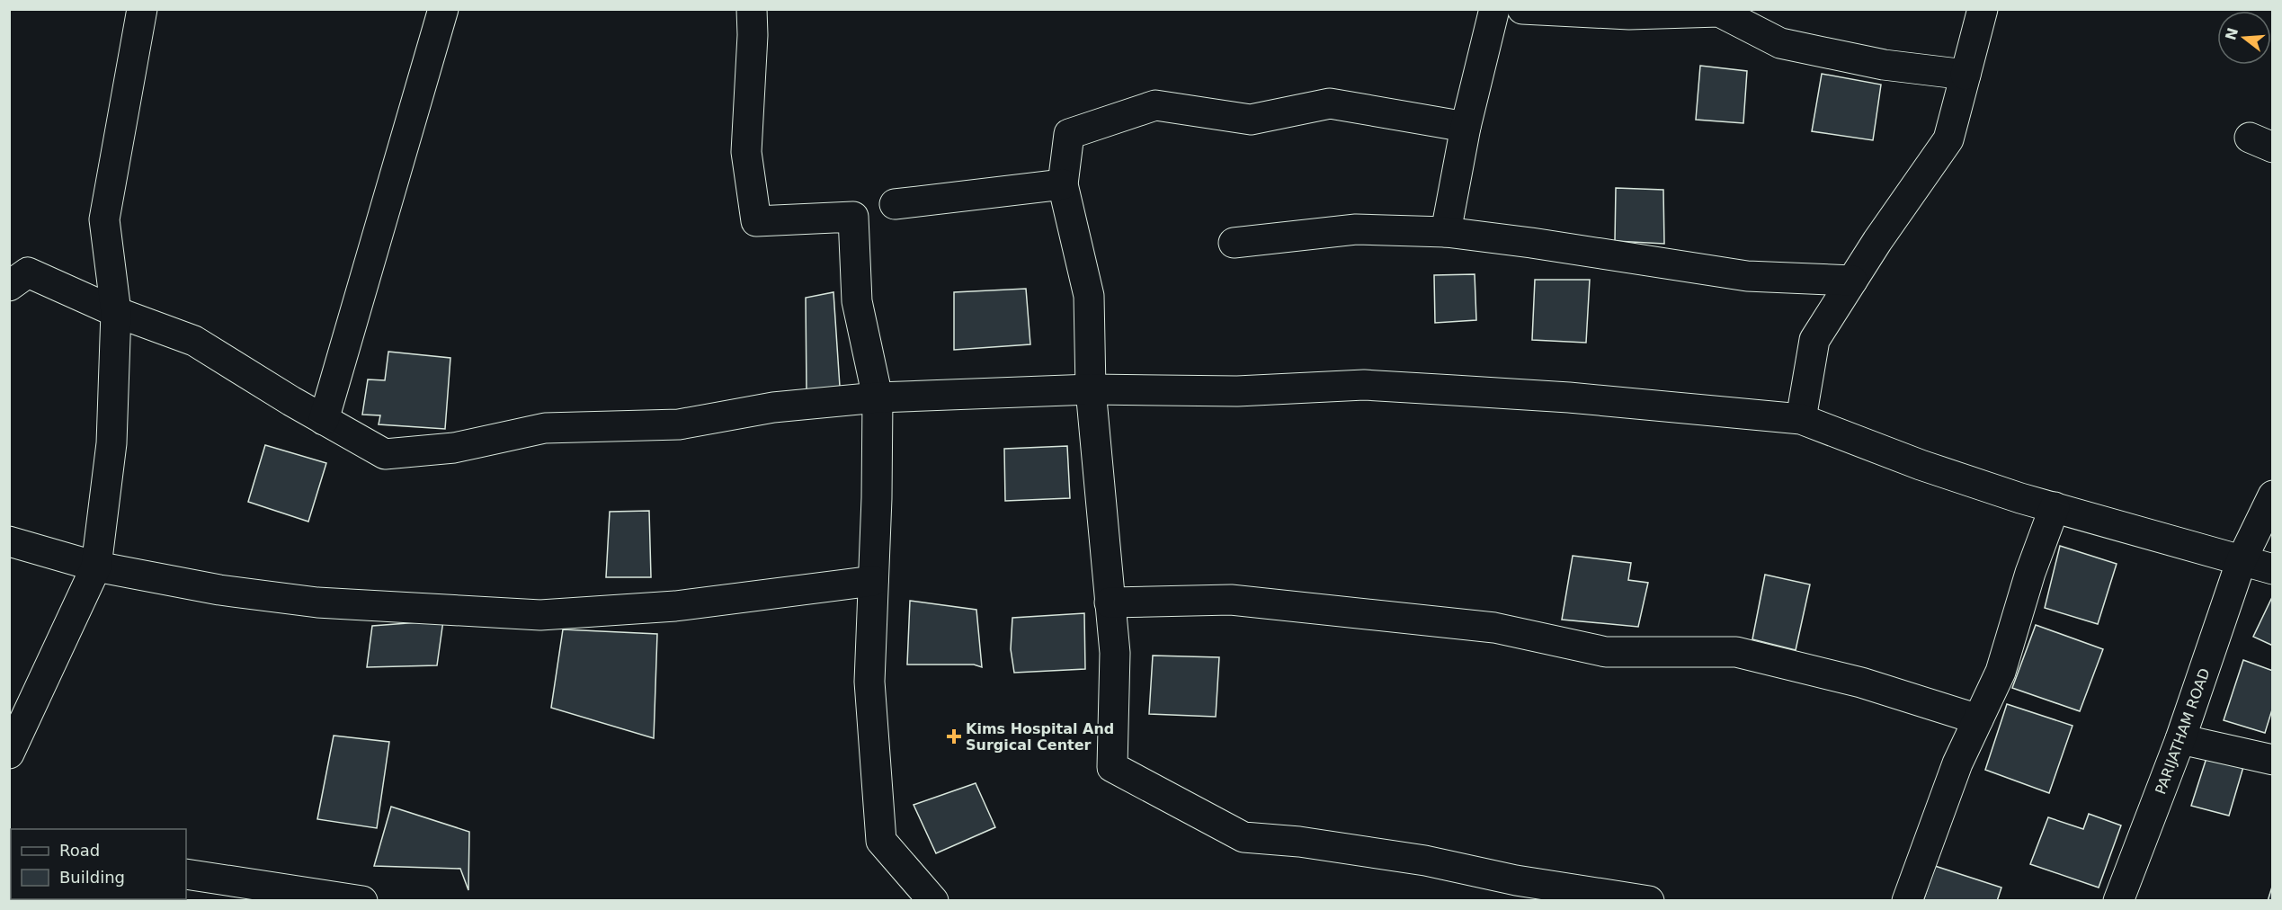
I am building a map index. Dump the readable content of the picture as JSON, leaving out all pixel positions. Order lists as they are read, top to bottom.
{
  "streets": {
    "street": ["PARIJATHAM ROAD"]
  },
  "places": {
    "health": ["Kims Hospital And Surgical Center"]
  },
  "legend": ["Road", "Building"],
  "north": "left"
}
